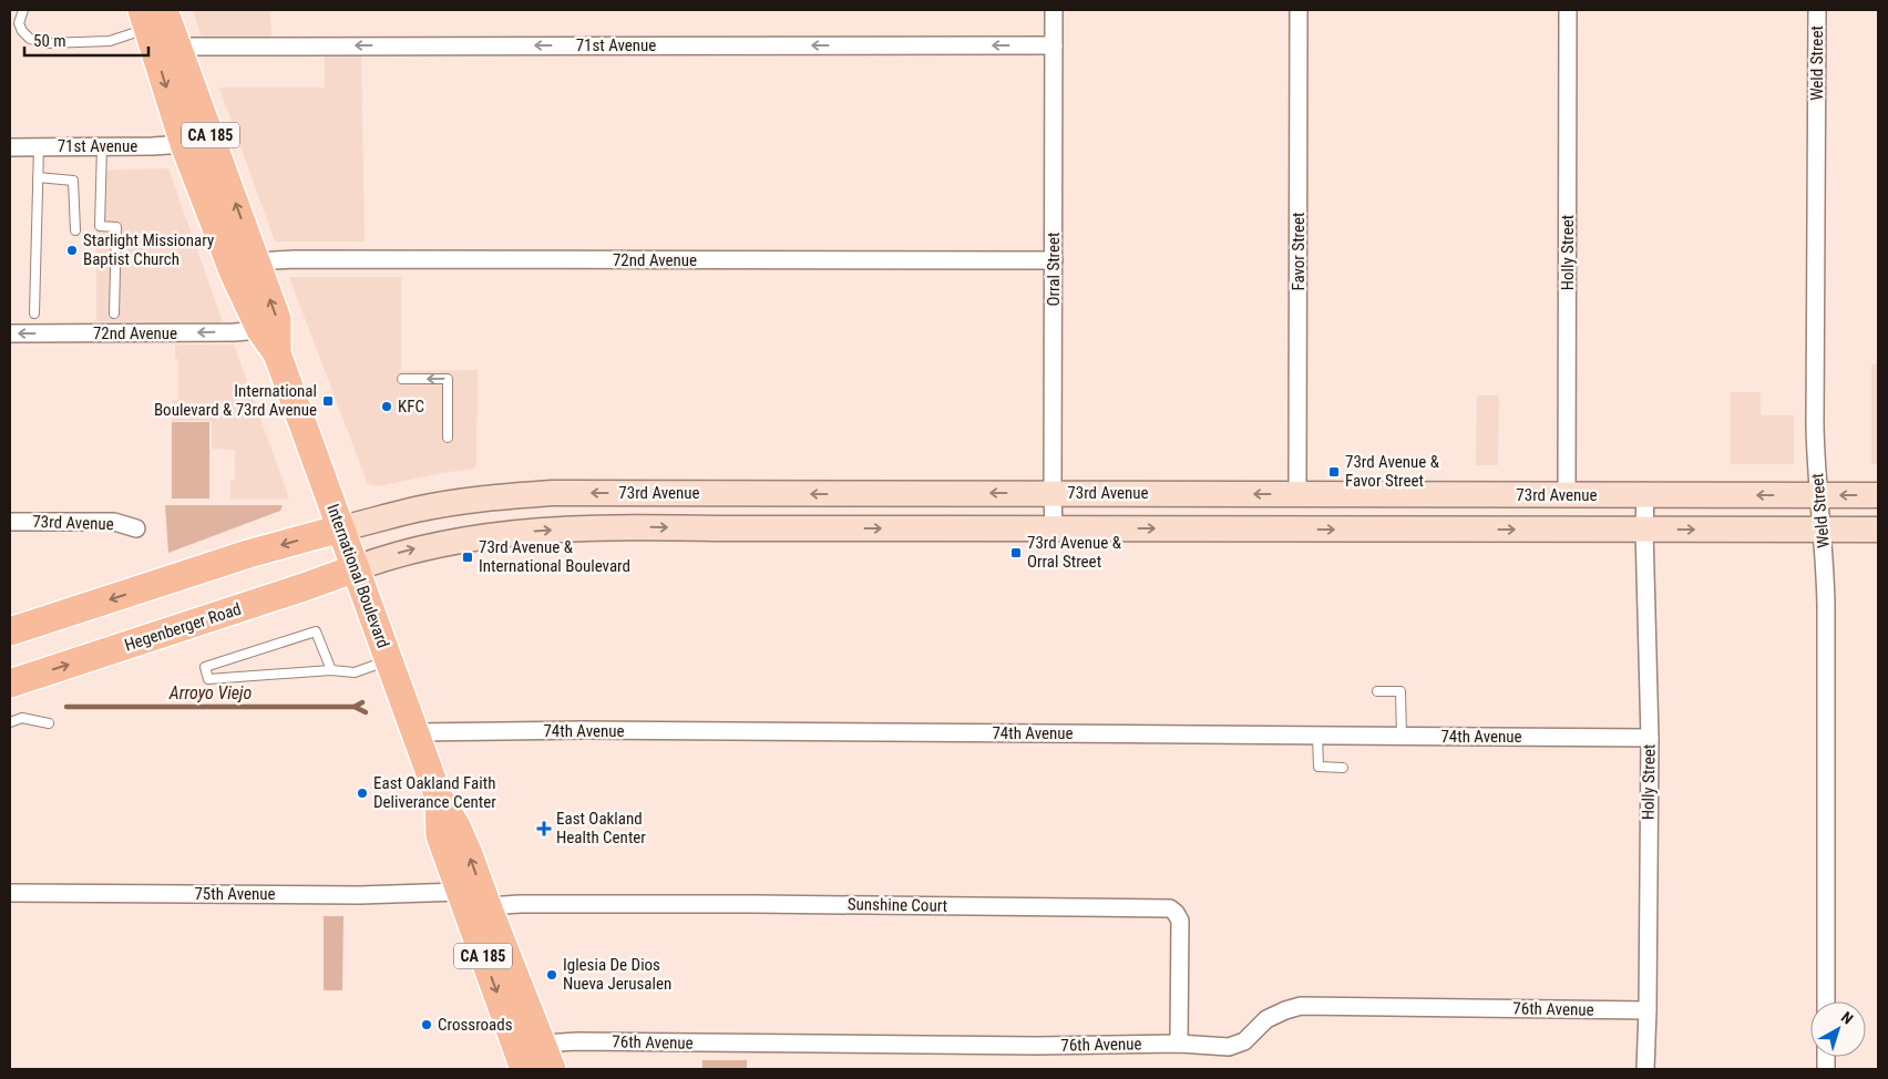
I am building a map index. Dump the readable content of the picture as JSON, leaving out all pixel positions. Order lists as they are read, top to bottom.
{
  "streets": {
    "main road": [
      "CA 185",
      "73rd Avenue",
      "International Boulevard",
      "Hegenberger Road"
    ],
    "street": [
      "71st Avenue",
      "Weld Street",
      "Favor Street",
      "Holly Street",
      "72nd Avenue",
      "Orral Street",
      "74th Avenue",
      "75th Avenue",
      "Sunshine Court",
      "76th Avenue"
    ]
  },
  "crossings": [
    ["71st Avenue", "Orral Street"],
    ["71st Avenue", "International Boulevard"],
    ["Weld Street", "73rd Avenue"],
    ["Favor Street", "73rd Avenue"],
    ["Holly Street", "73rd Avenue"],
    ["Holly Street", "74th Avenue"],
    ["Holly Street", "76th Avenue"],
    ["72nd Avenue", "Orral Street"],
    ["72nd Avenue", "International Boulevard"],
    ["Orral Street", "73rd Avenue"],
    ["73rd Avenue", "International Boulevard"],
    ["73rd Avenue", "Hegenberger Road"],
    ["International Boulevard", "Hegenberger Road"],
    ["International Boulevard", "74th Avenue"],
    ["International Boulevard", "75th Avenue"],
    ["International Boulevard", "Sunshine Court"],
    ["International Boulevard", "76th Avenue"],
    ["Sunshine Court", "76th Avenue"]
  ],
  "one_way": ["71st Avenue"],
  "water": ["Arroyo Viejo"],
  "places": {
    "other": [
      "Starlight Missionary Baptist Church",
      "KFC",
      "East Oakland Faith Deliverance Center",
      "Iglesia De Dios Nueva Jerusalen",
      "Crossroads"
    ],
    "transit": [
      "International Boulevard & 73rd Avenue",
      "73rd Avenue & Favor Street",
      "73rd Avenue & Orral Street",
      "73rd Avenue & International Boulevard"
    ],
    "health": ["East Oakland Health Center"]
  },
  "scale_bar": "50 m",
  "north": "top right"
}
